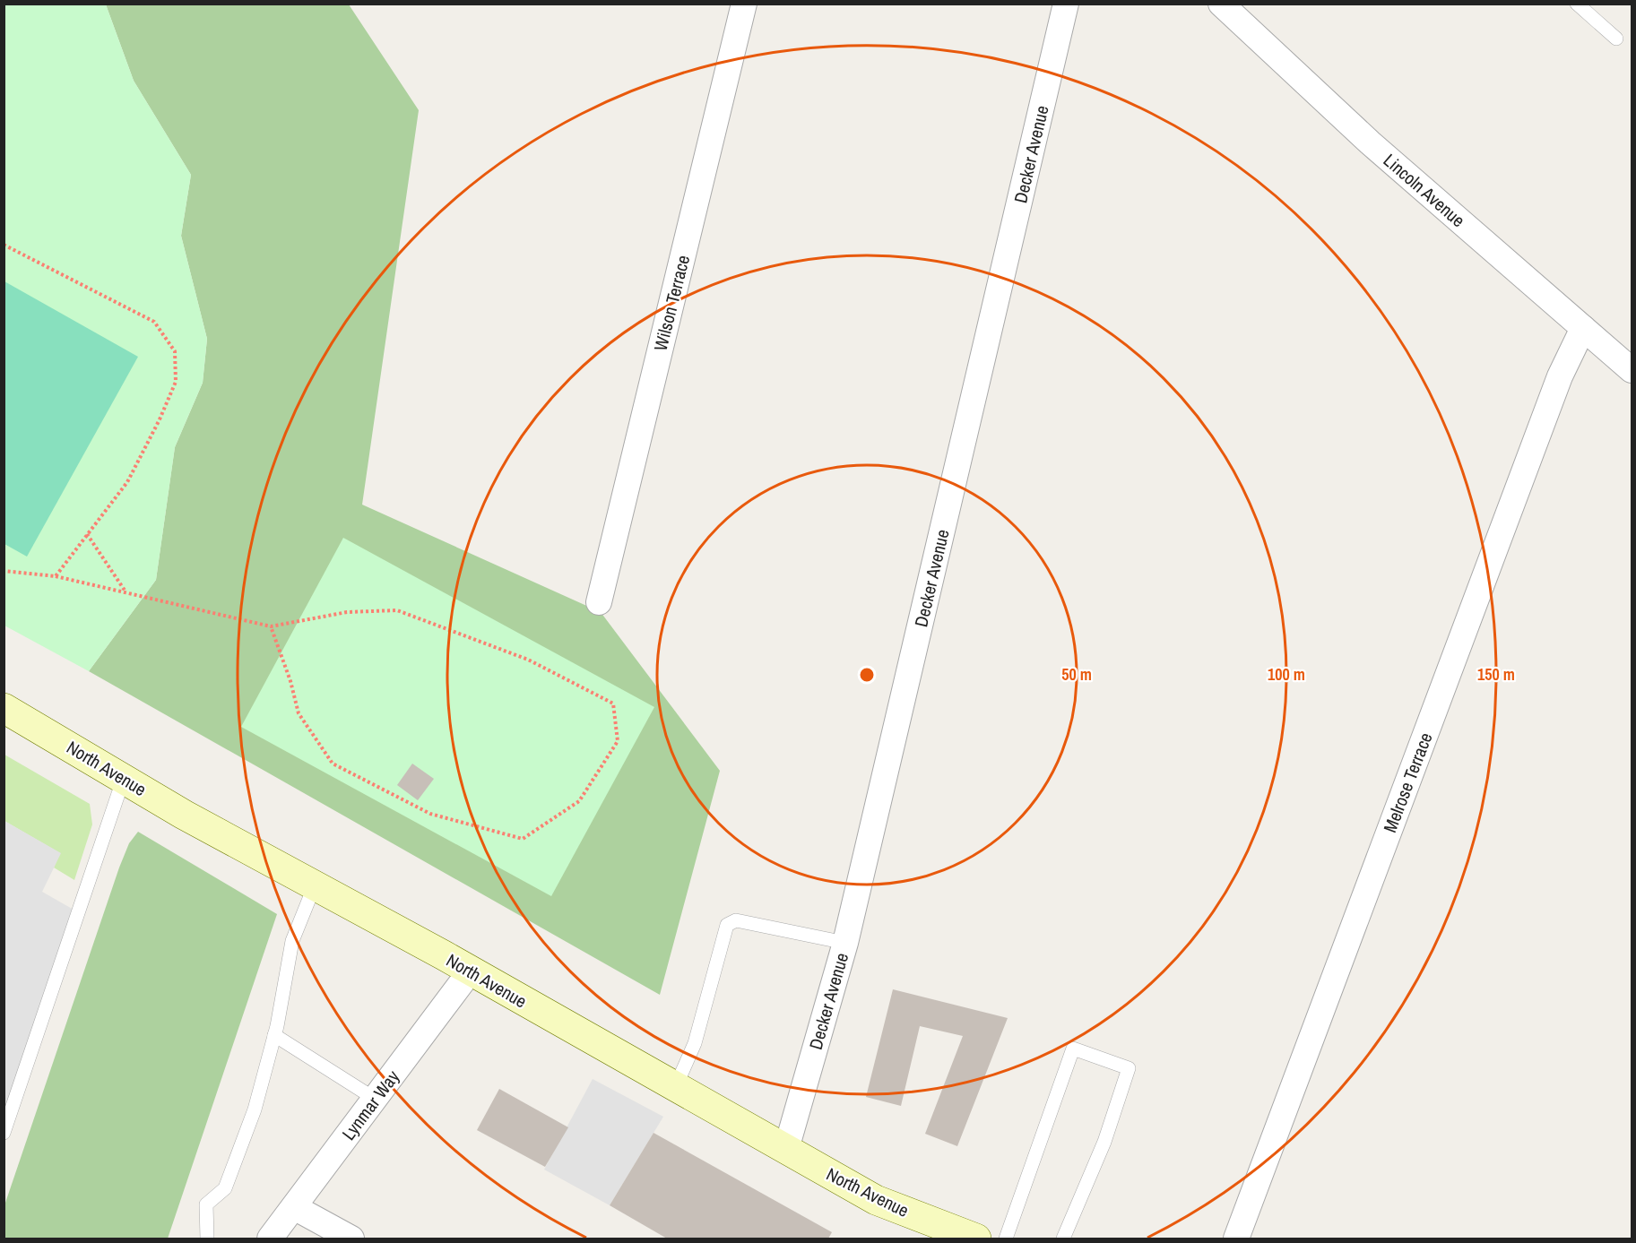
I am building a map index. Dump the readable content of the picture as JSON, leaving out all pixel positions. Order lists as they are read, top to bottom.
{
  "streets": {
    "main road": ["North Avenue"],
    "street": [
      "Decker Avenue",
      "Lincoln Avenue",
      "Wilson Terrace",
      "Melrose Terrace",
      "Lynmar Way"
    ]
  },
  "crossings": [
    ["Decker Avenue", "North Avenue"],
    ["Lincoln Avenue", "Melrose Terrace"],
    ["North Avenue", "Lynmar Way"]
  ],
  "rings": ["50 m", "100 m", "150 m"]
}
